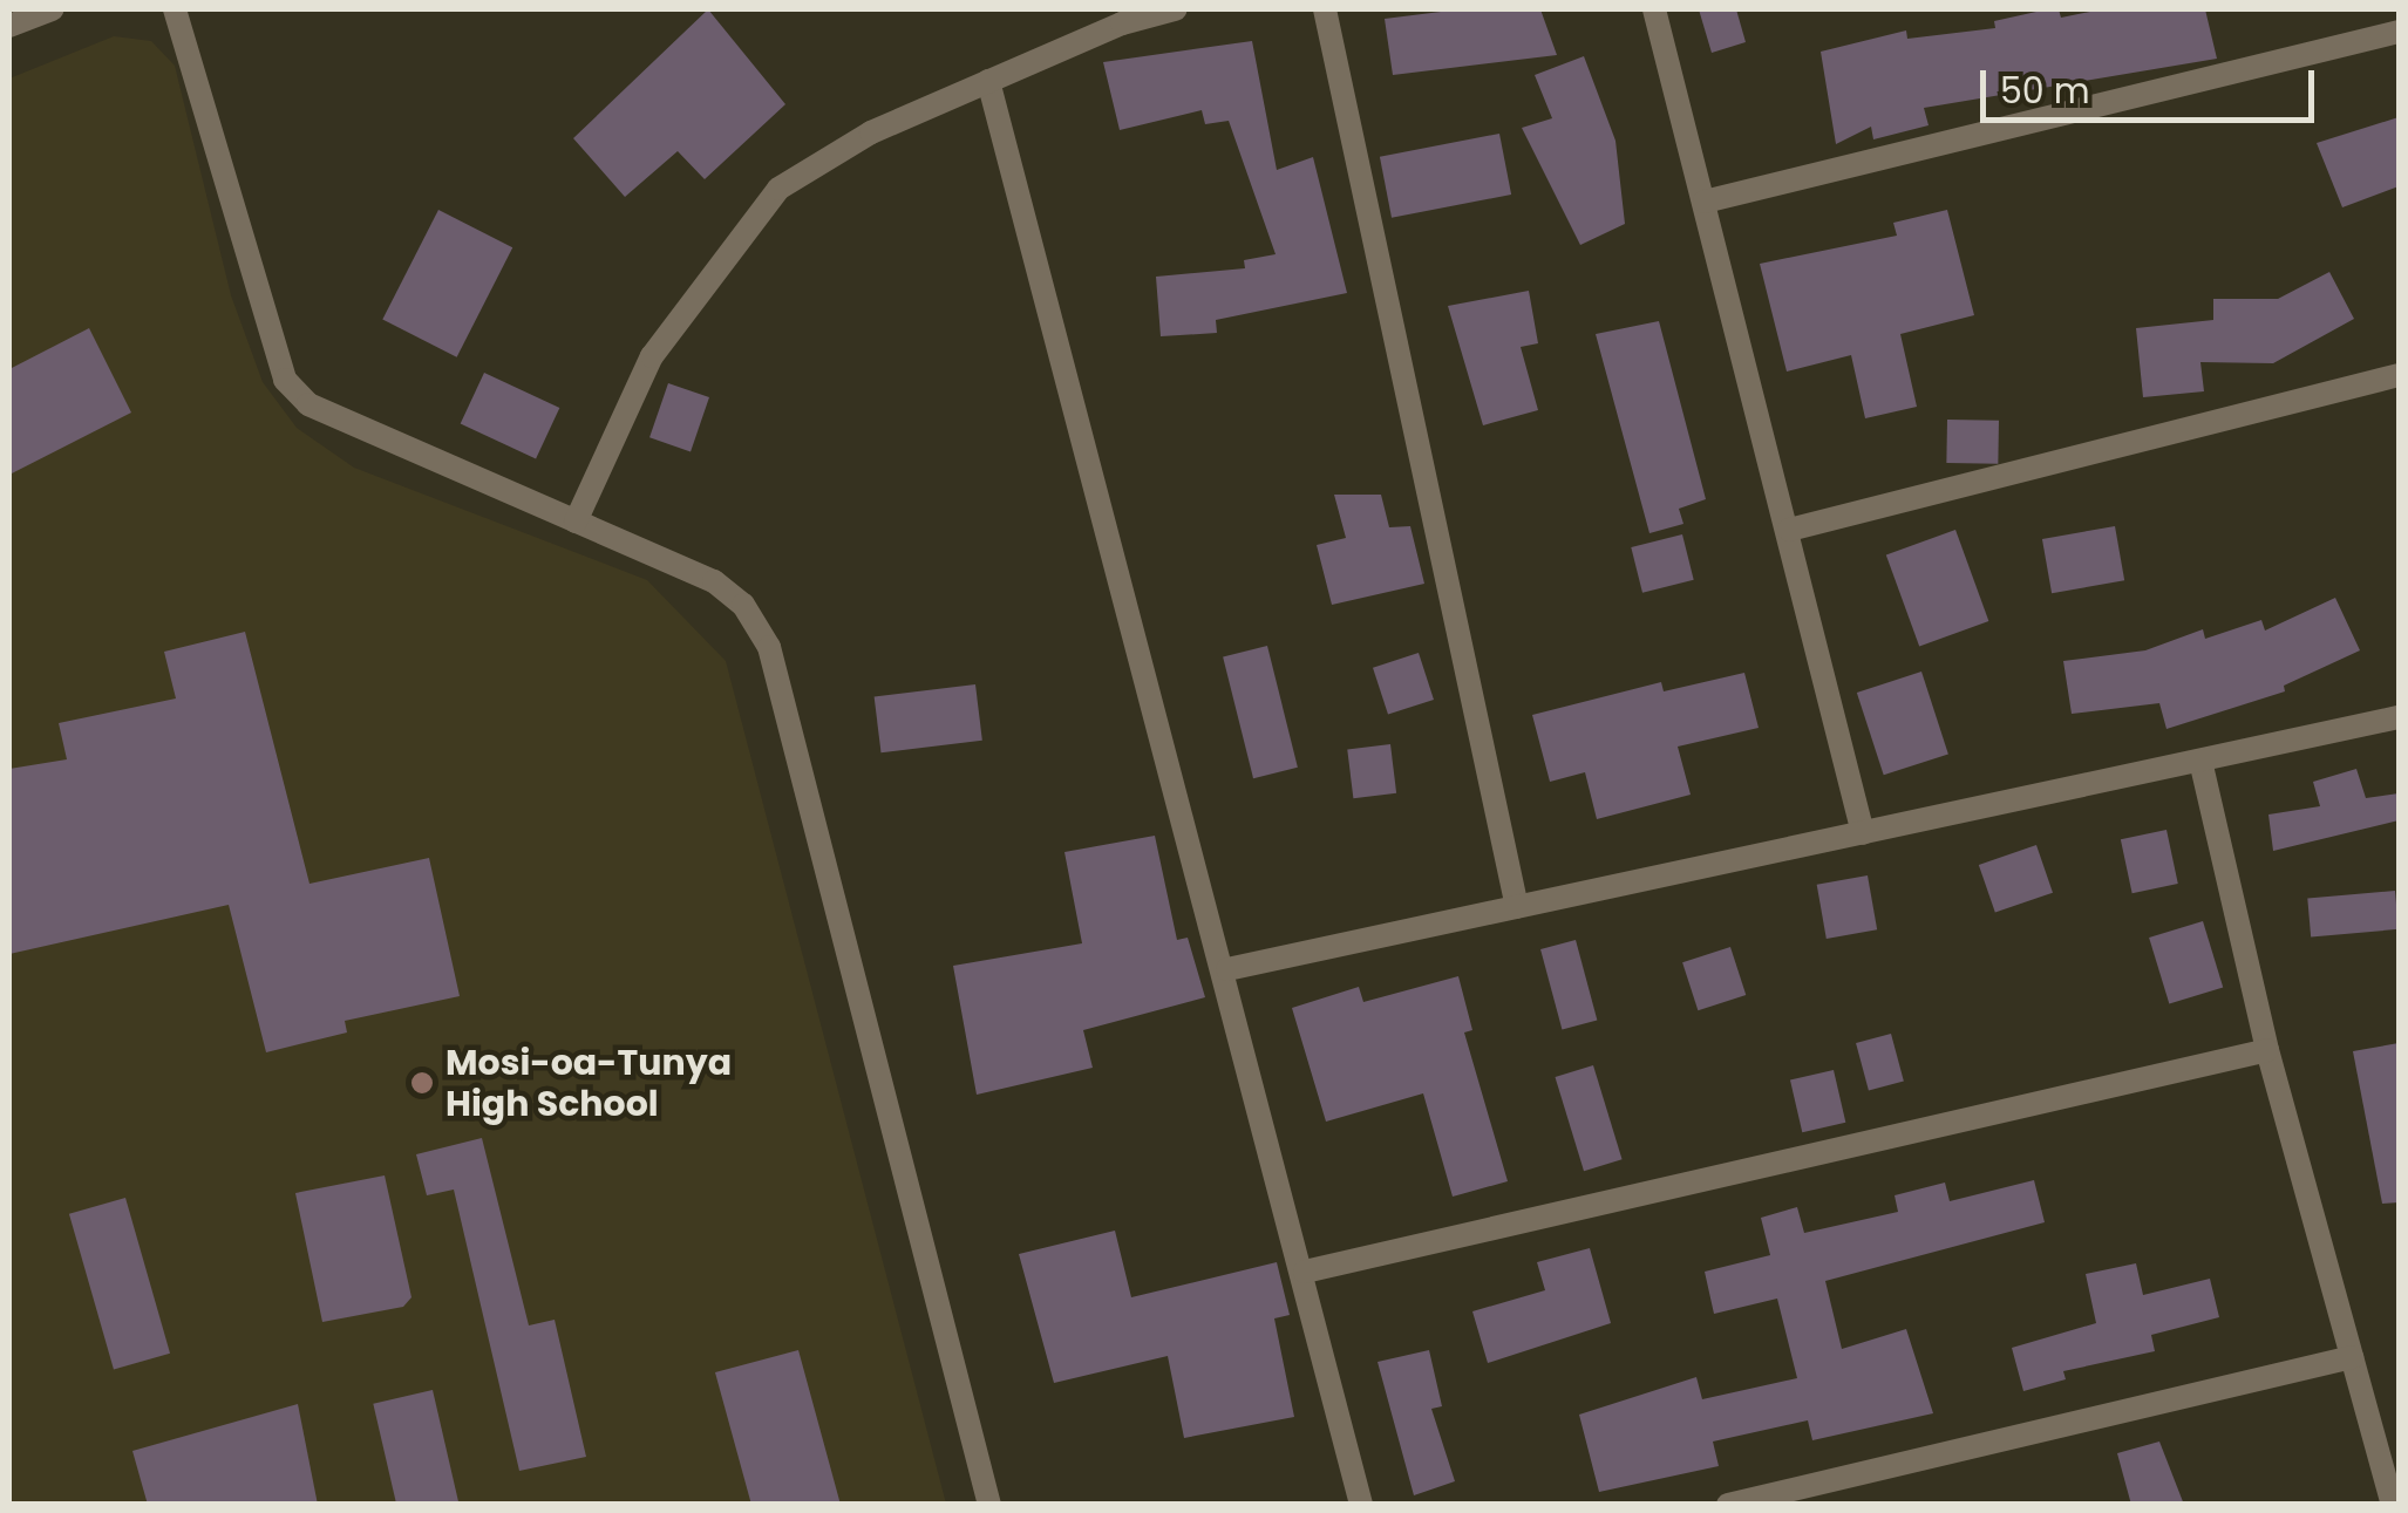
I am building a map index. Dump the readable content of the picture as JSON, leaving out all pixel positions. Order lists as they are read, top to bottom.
{
  "places": ["Mosi-oa-Tunya High School"],
  "scale_bar": "50 m"
}
